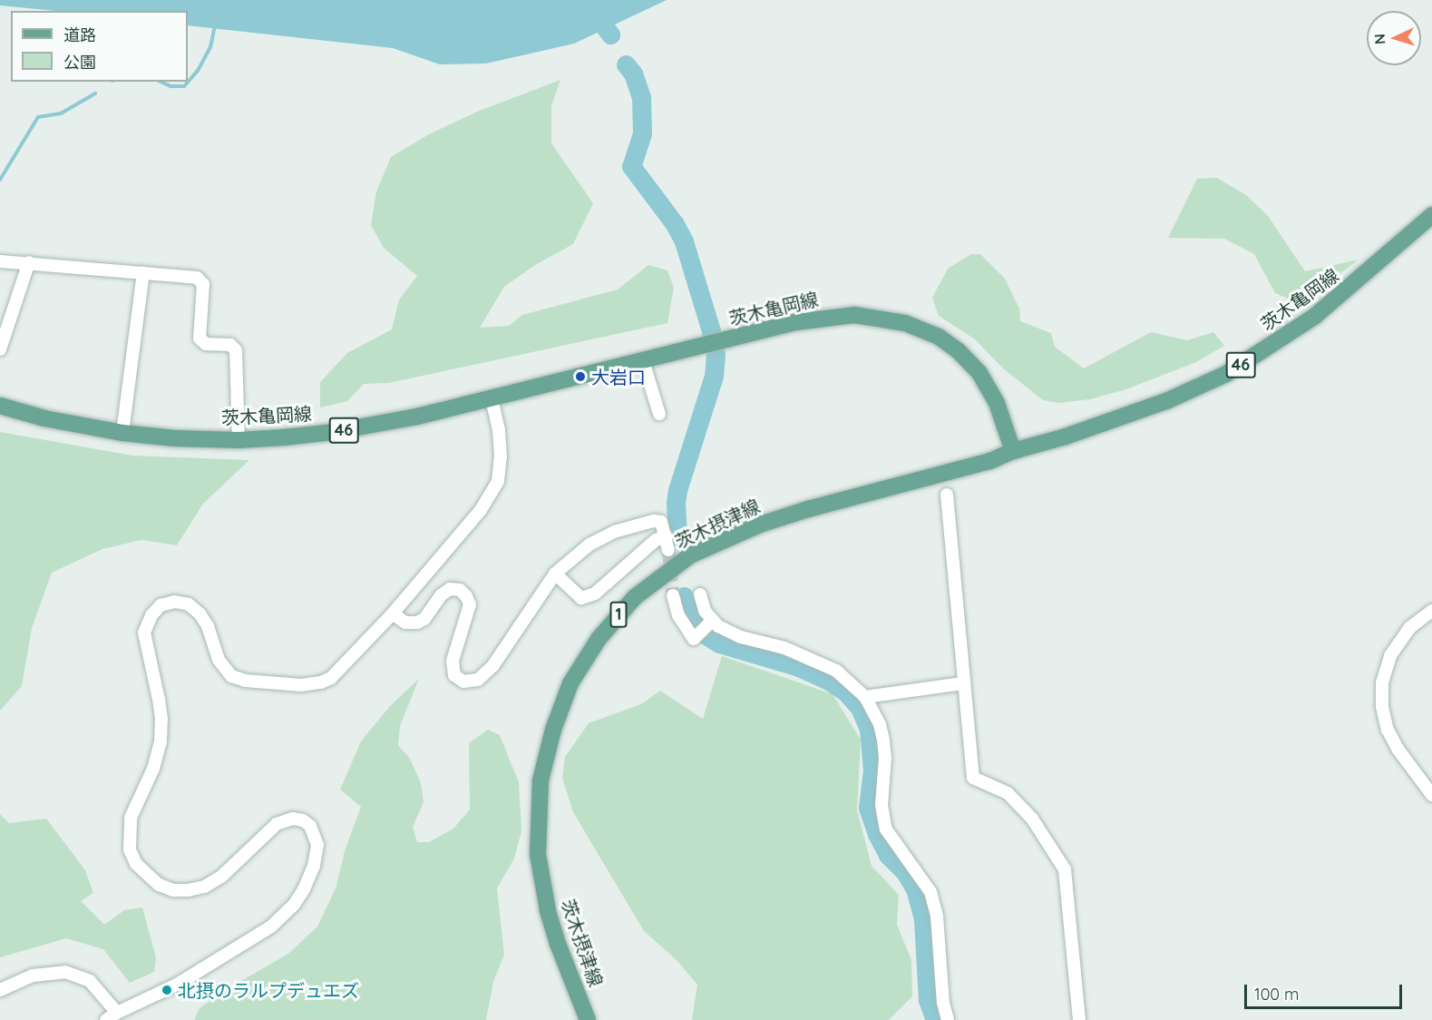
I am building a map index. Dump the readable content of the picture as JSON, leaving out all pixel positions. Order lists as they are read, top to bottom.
{
  "streets": {
    "main road": [
      "茨木亀岡線",
      "46",
      "茨木摂津線",
      "1"
    ]
  },
  "crossings": [
    ["茨木亀岡線", "茨木摂津線"]
  ],
  "places": ["大岩口", "北摂のラルプデュエズ"],
  "legend": ["道路", "公園"],
  "scale_bar": "100 m",
  "north": "left"
}
